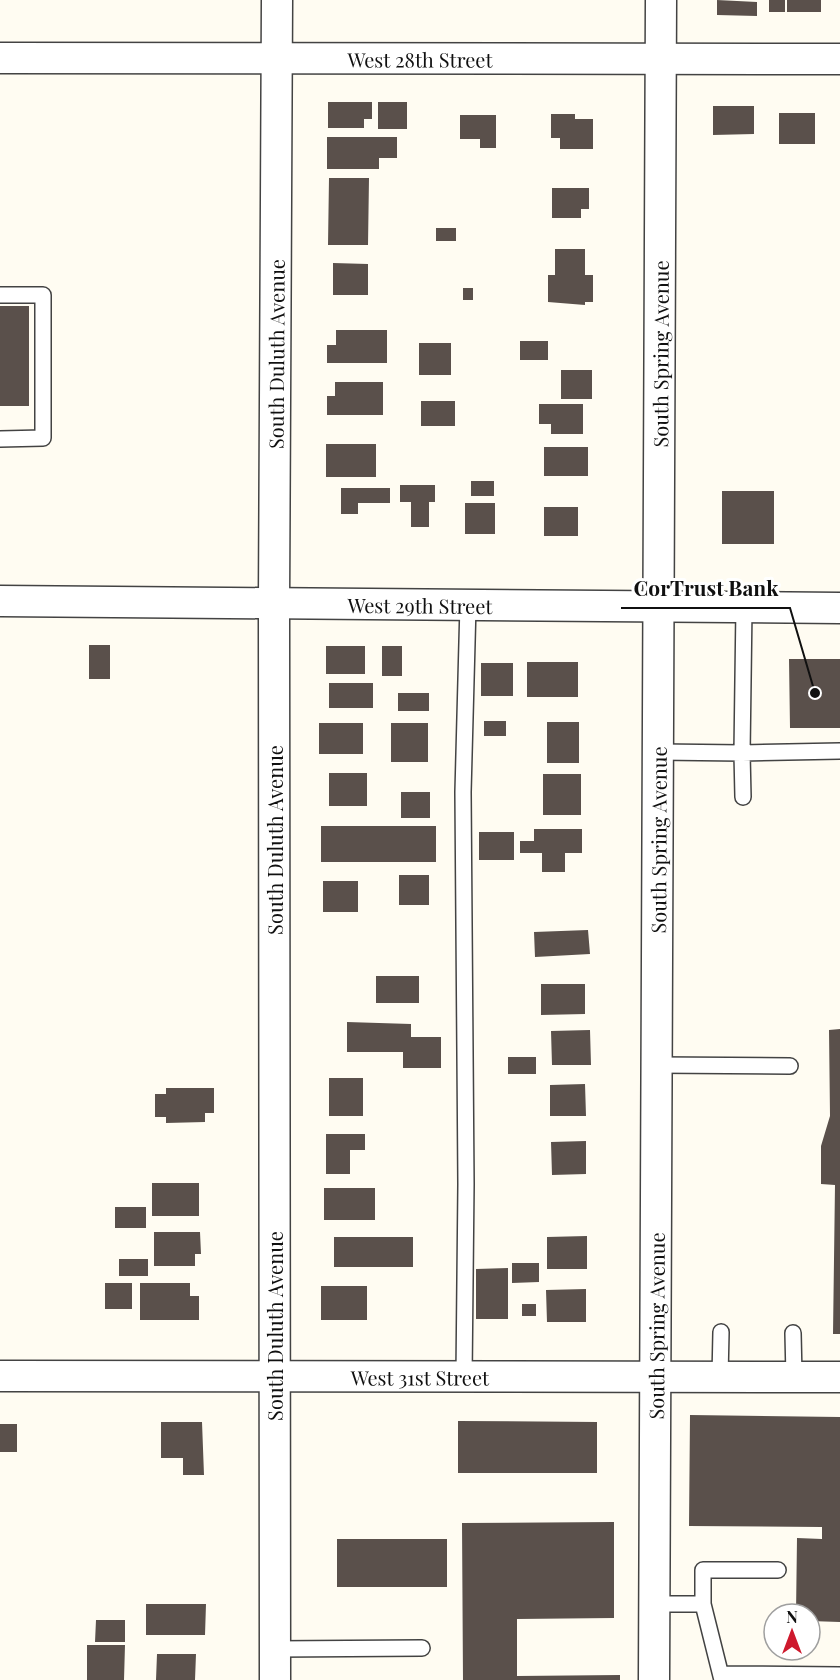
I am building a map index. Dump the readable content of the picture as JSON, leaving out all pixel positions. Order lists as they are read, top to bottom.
{
  "streets": {
    "street": [
      "West 28th Street",
      "South Duluth Avenue",
      "South Spring Avenue",
      "West 29th Street",
      "West 31st Street"
    ]
  },
  "crossings": [
    ["West 28th Street", "South Duluth Avenue"],
    ["West 28th Street", "South Spring Avenue"],
    ["South Duluth Avenue", "West 29th Street"],
    ["South Duluth Avenue", "West 31st Street"],
    ["South Spring Avenue", "West 29th Street"],
    ["South Spring Avenue", "West 31st Street"]
  ],
  "places": ["CorTrust Bank"],
  "north": "top"
}
